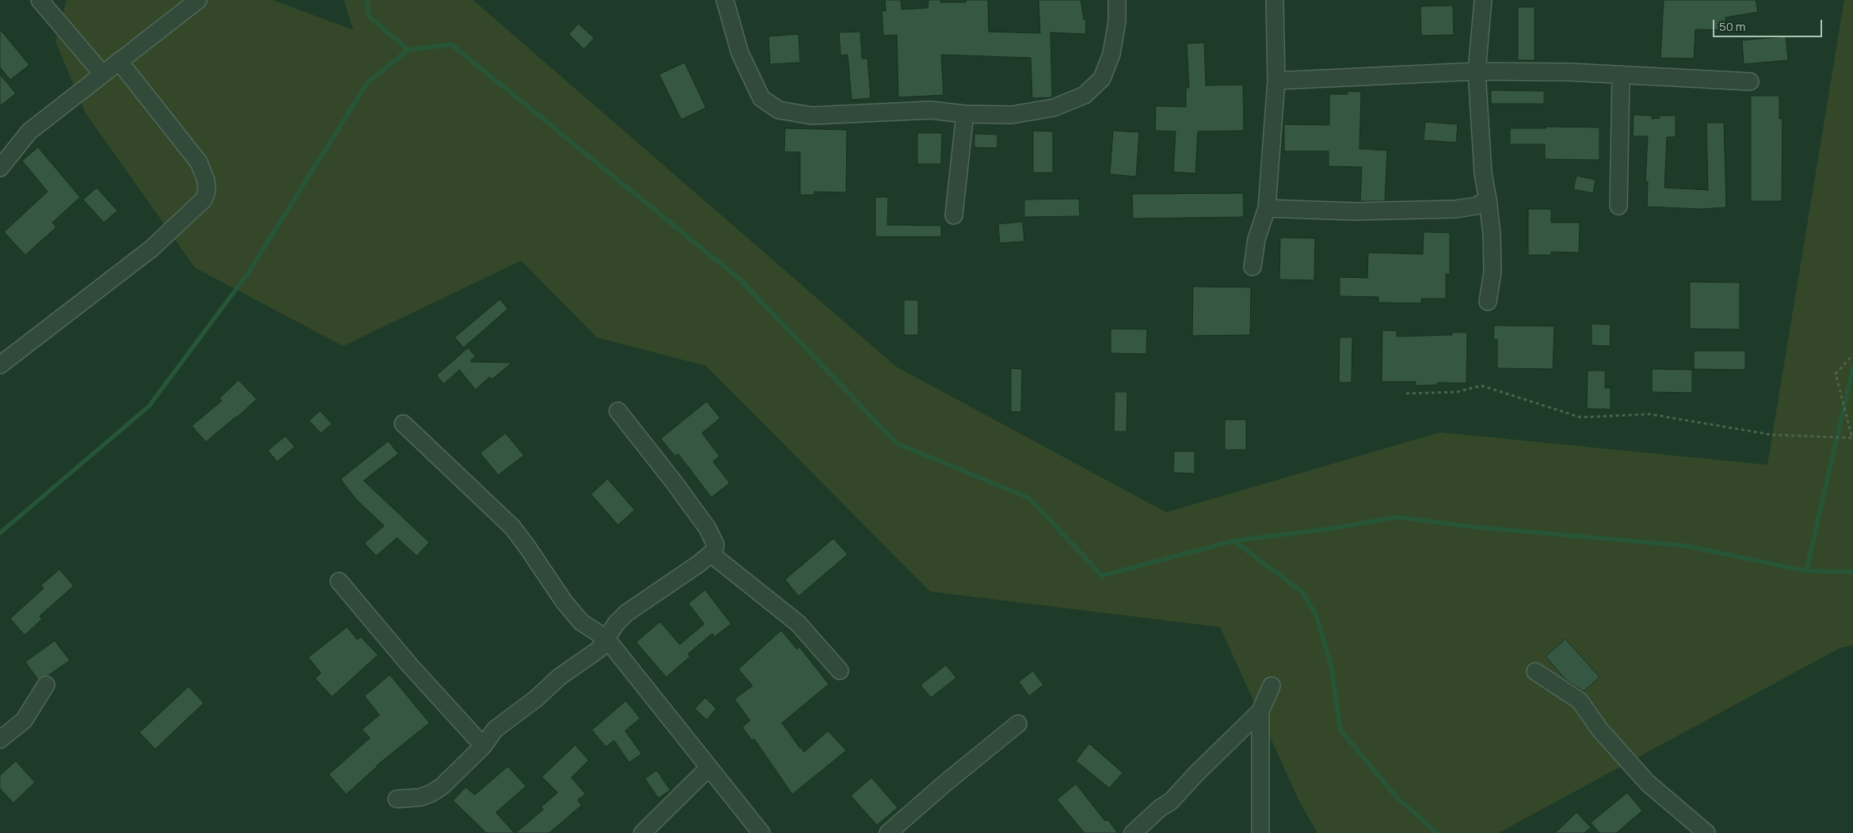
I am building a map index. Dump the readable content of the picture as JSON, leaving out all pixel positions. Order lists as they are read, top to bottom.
{
  "scale_bar": "50 m"
}
